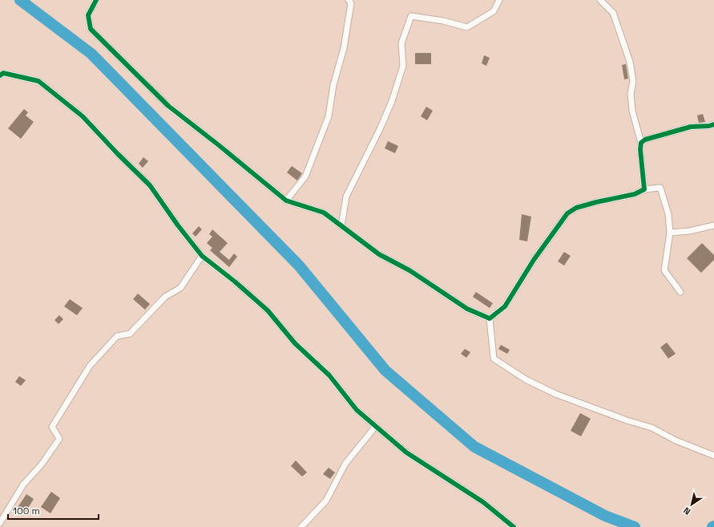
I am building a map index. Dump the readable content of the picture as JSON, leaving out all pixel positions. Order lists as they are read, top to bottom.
{
  "scale_bar": "100 m",
  "north": "bottom left"
}
